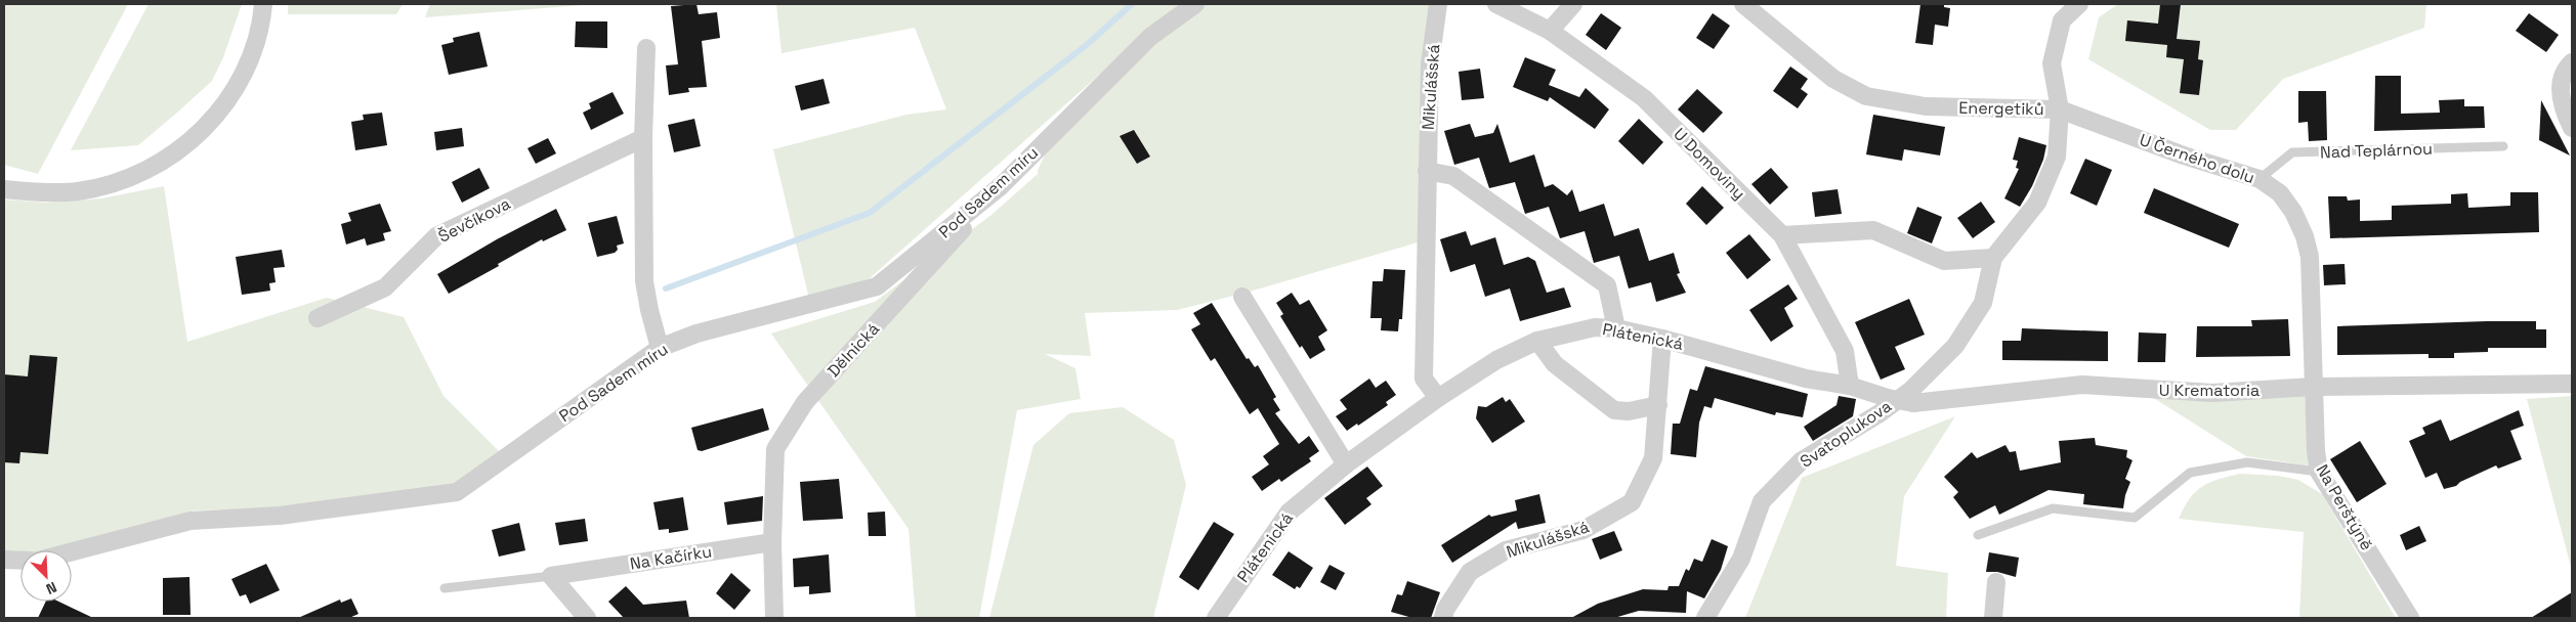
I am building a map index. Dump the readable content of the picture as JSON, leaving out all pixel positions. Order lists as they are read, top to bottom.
{
  "streets": {
    "street": [
      "Mikulášská",
      "Energetiků",
      "U Černého dolu",
      "U Domoviny",
      "Pod Sadem míru",
      "Ševčíkova",
      "Plátenická",
      "Dělnická",
      "U Krematoria",
      "Svatoplukova",
      "Na Perštýně",
      "Na Kačírku"
    ],
    "lane": ["Nad Teplárnou"]
  },
  "crossings": [
    ["Mikulášská", "Plátenická"],
    ["Energetiků", "U Černého dolu"],
    ["Energetiků", "Svatoplukova"],
    ["Nad Teplárnou", "U Černého dolu"],
    ["U Černého dolu", "U Krematoria"],
    ["U Černého dolu", "Na Perštýně"],
    ["U Domoviny", "Plátenická"],
    ["U Domoviny", "U Krematoria"],
    ["Pod Sadem míru", "Dělnická"],
    ["Plátenická", "U Krematoria"],
    ["Dělnická", "Na Kačírku"],
    ["U Krematoria", "Na Perštýně"]
  ],
  "north": "bottom right"
}
